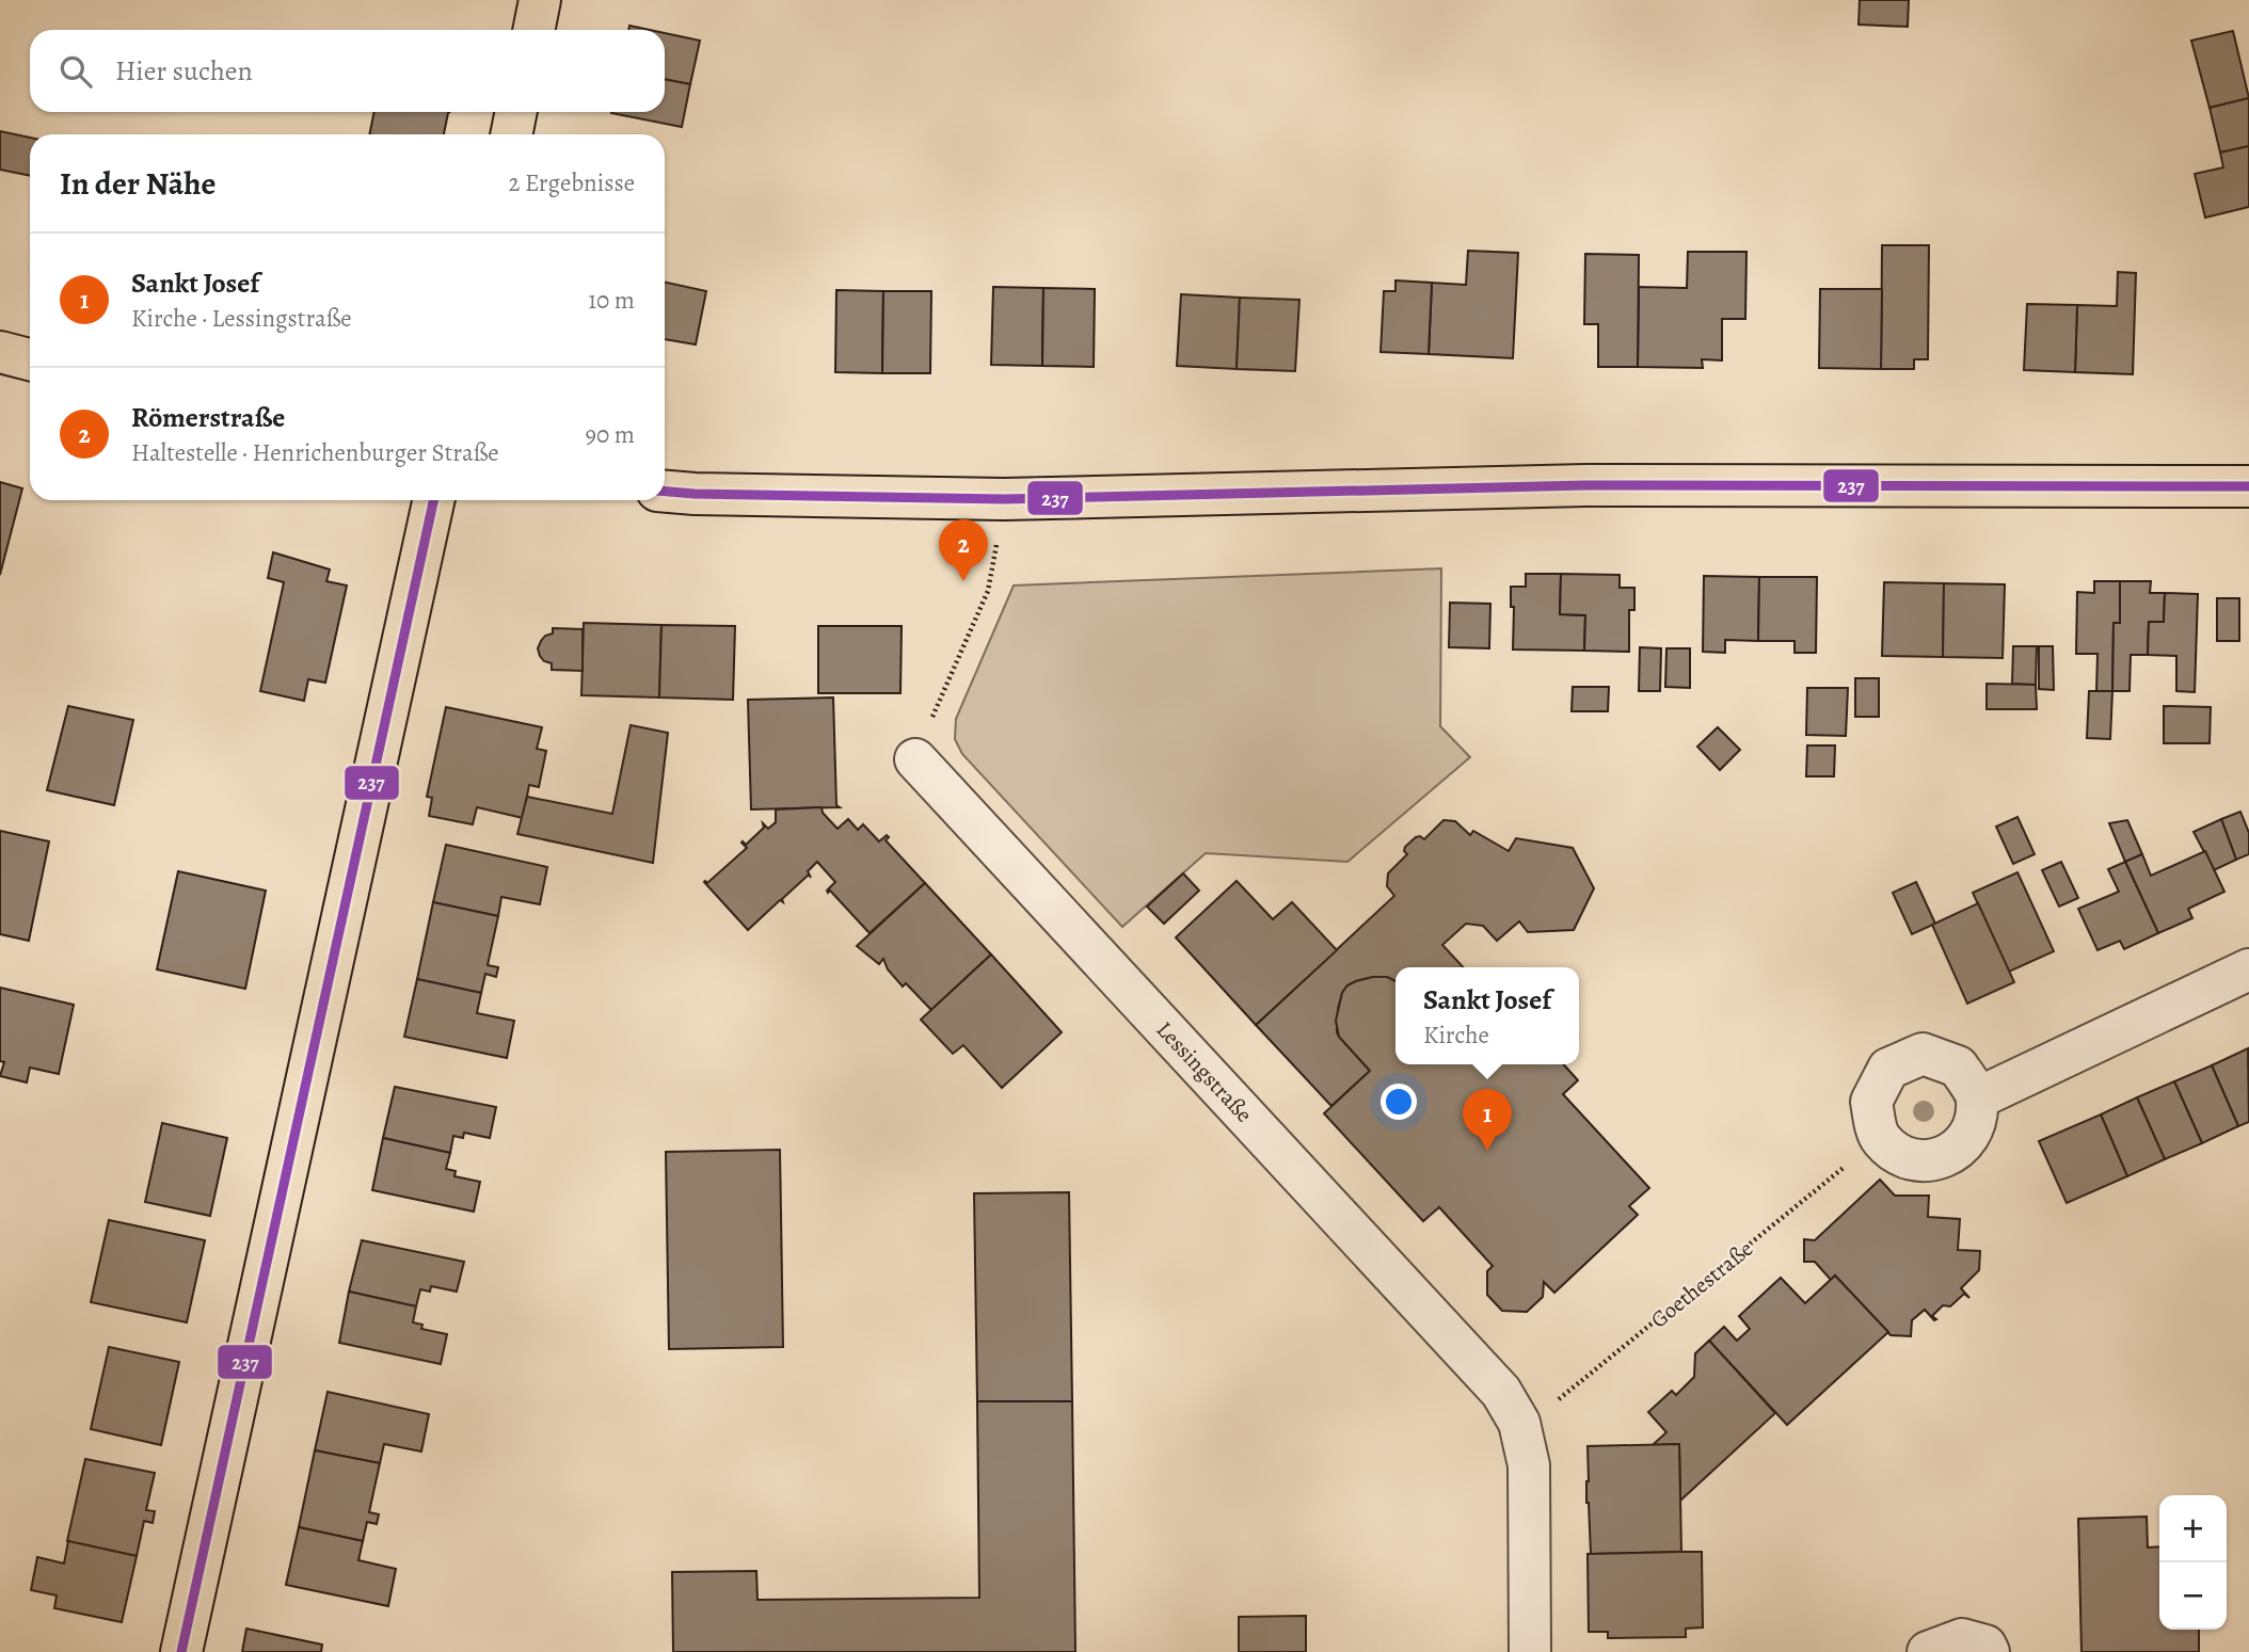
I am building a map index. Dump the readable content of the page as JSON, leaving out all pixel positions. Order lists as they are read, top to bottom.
{
  "streets": {
    "street": ["Lessingstraße"],
    "path": ["Goethestraße"]
  },
  "crossings": [
    ["Lessingstraße", "Goethestraße"]
  ],
  "lines": ["transit line 237"],
  "page": {
    "search": "Hier suchen",
    "heading": ["In der Nähe", "2 Ergebnisse"],
    "list": [
      {
        "mark": "1",
        "name": "Sankt Josef",
        "note": "Kirche · Lessingstraße",
        "value": "10 m"
      },
      {
        "mark": "2",
        "name": "Römerstraße",
        "note": "Haltestelle · Henrichenburger Straße",
        "value": "90 m"
      }
    ],
    "pins": ["2", "1"],
    "popup": ["Sankt Josef", "Kirche"],
    "map_buttons": ["+", "−"]
  }
}
